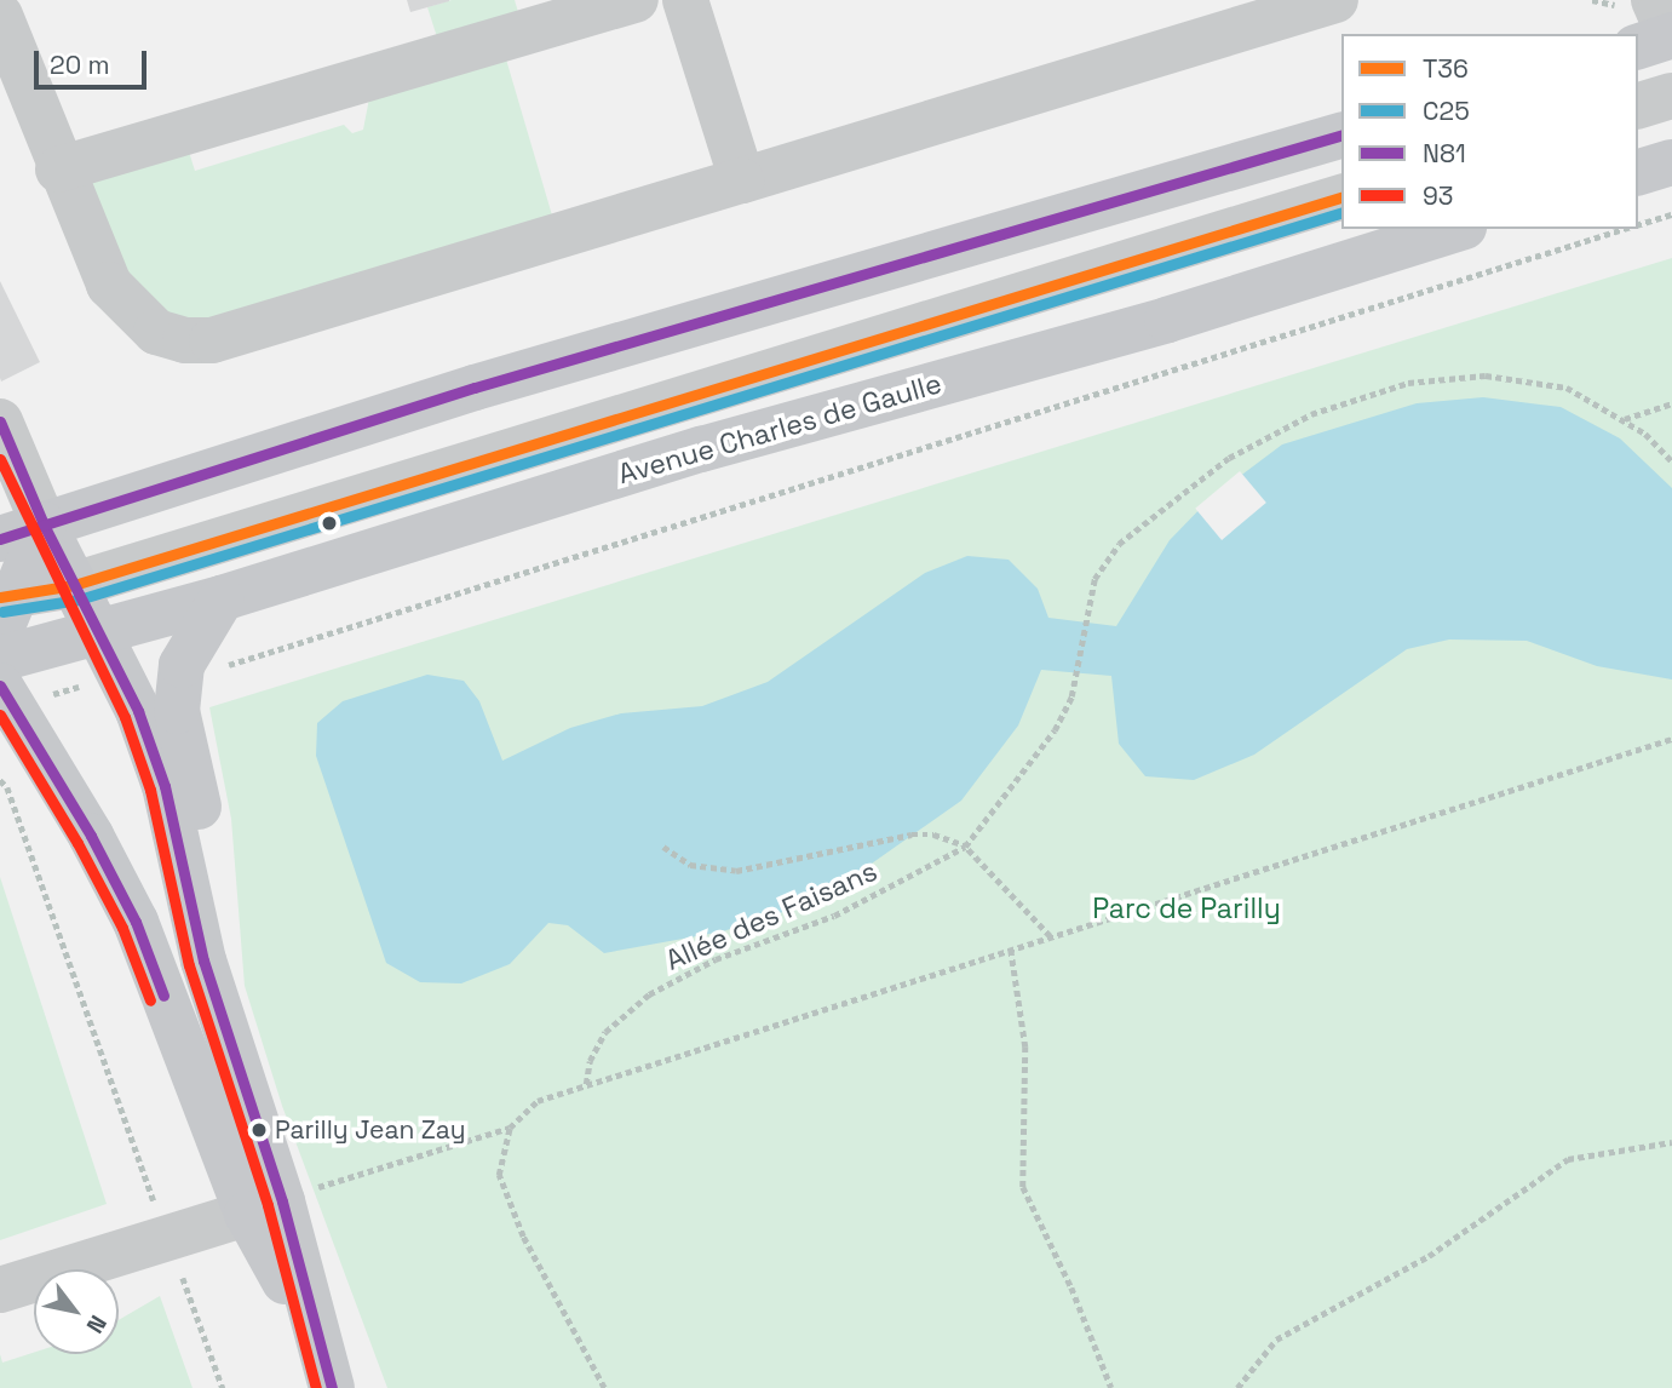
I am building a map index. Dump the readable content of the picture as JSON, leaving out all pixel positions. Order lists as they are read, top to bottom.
{
  "streets": {
    "main road": ["Avenue Charles de Gaulle"],
    "path": ["Allée des Faisans"]
  },
  "parks": ["Parc de Parilly"],
  "places": ["Parilly Jean Zay"],
  "lines": [
    "transit line N81",
    "transit line T36",
    "transit line C25",
    "transit line 93"
  ],
  "legend": [
    "T36",
    "C25",
    "N81",
    "93"
  ],
  "scale_bar": "20 m",
  "north": "bottom right"
}
